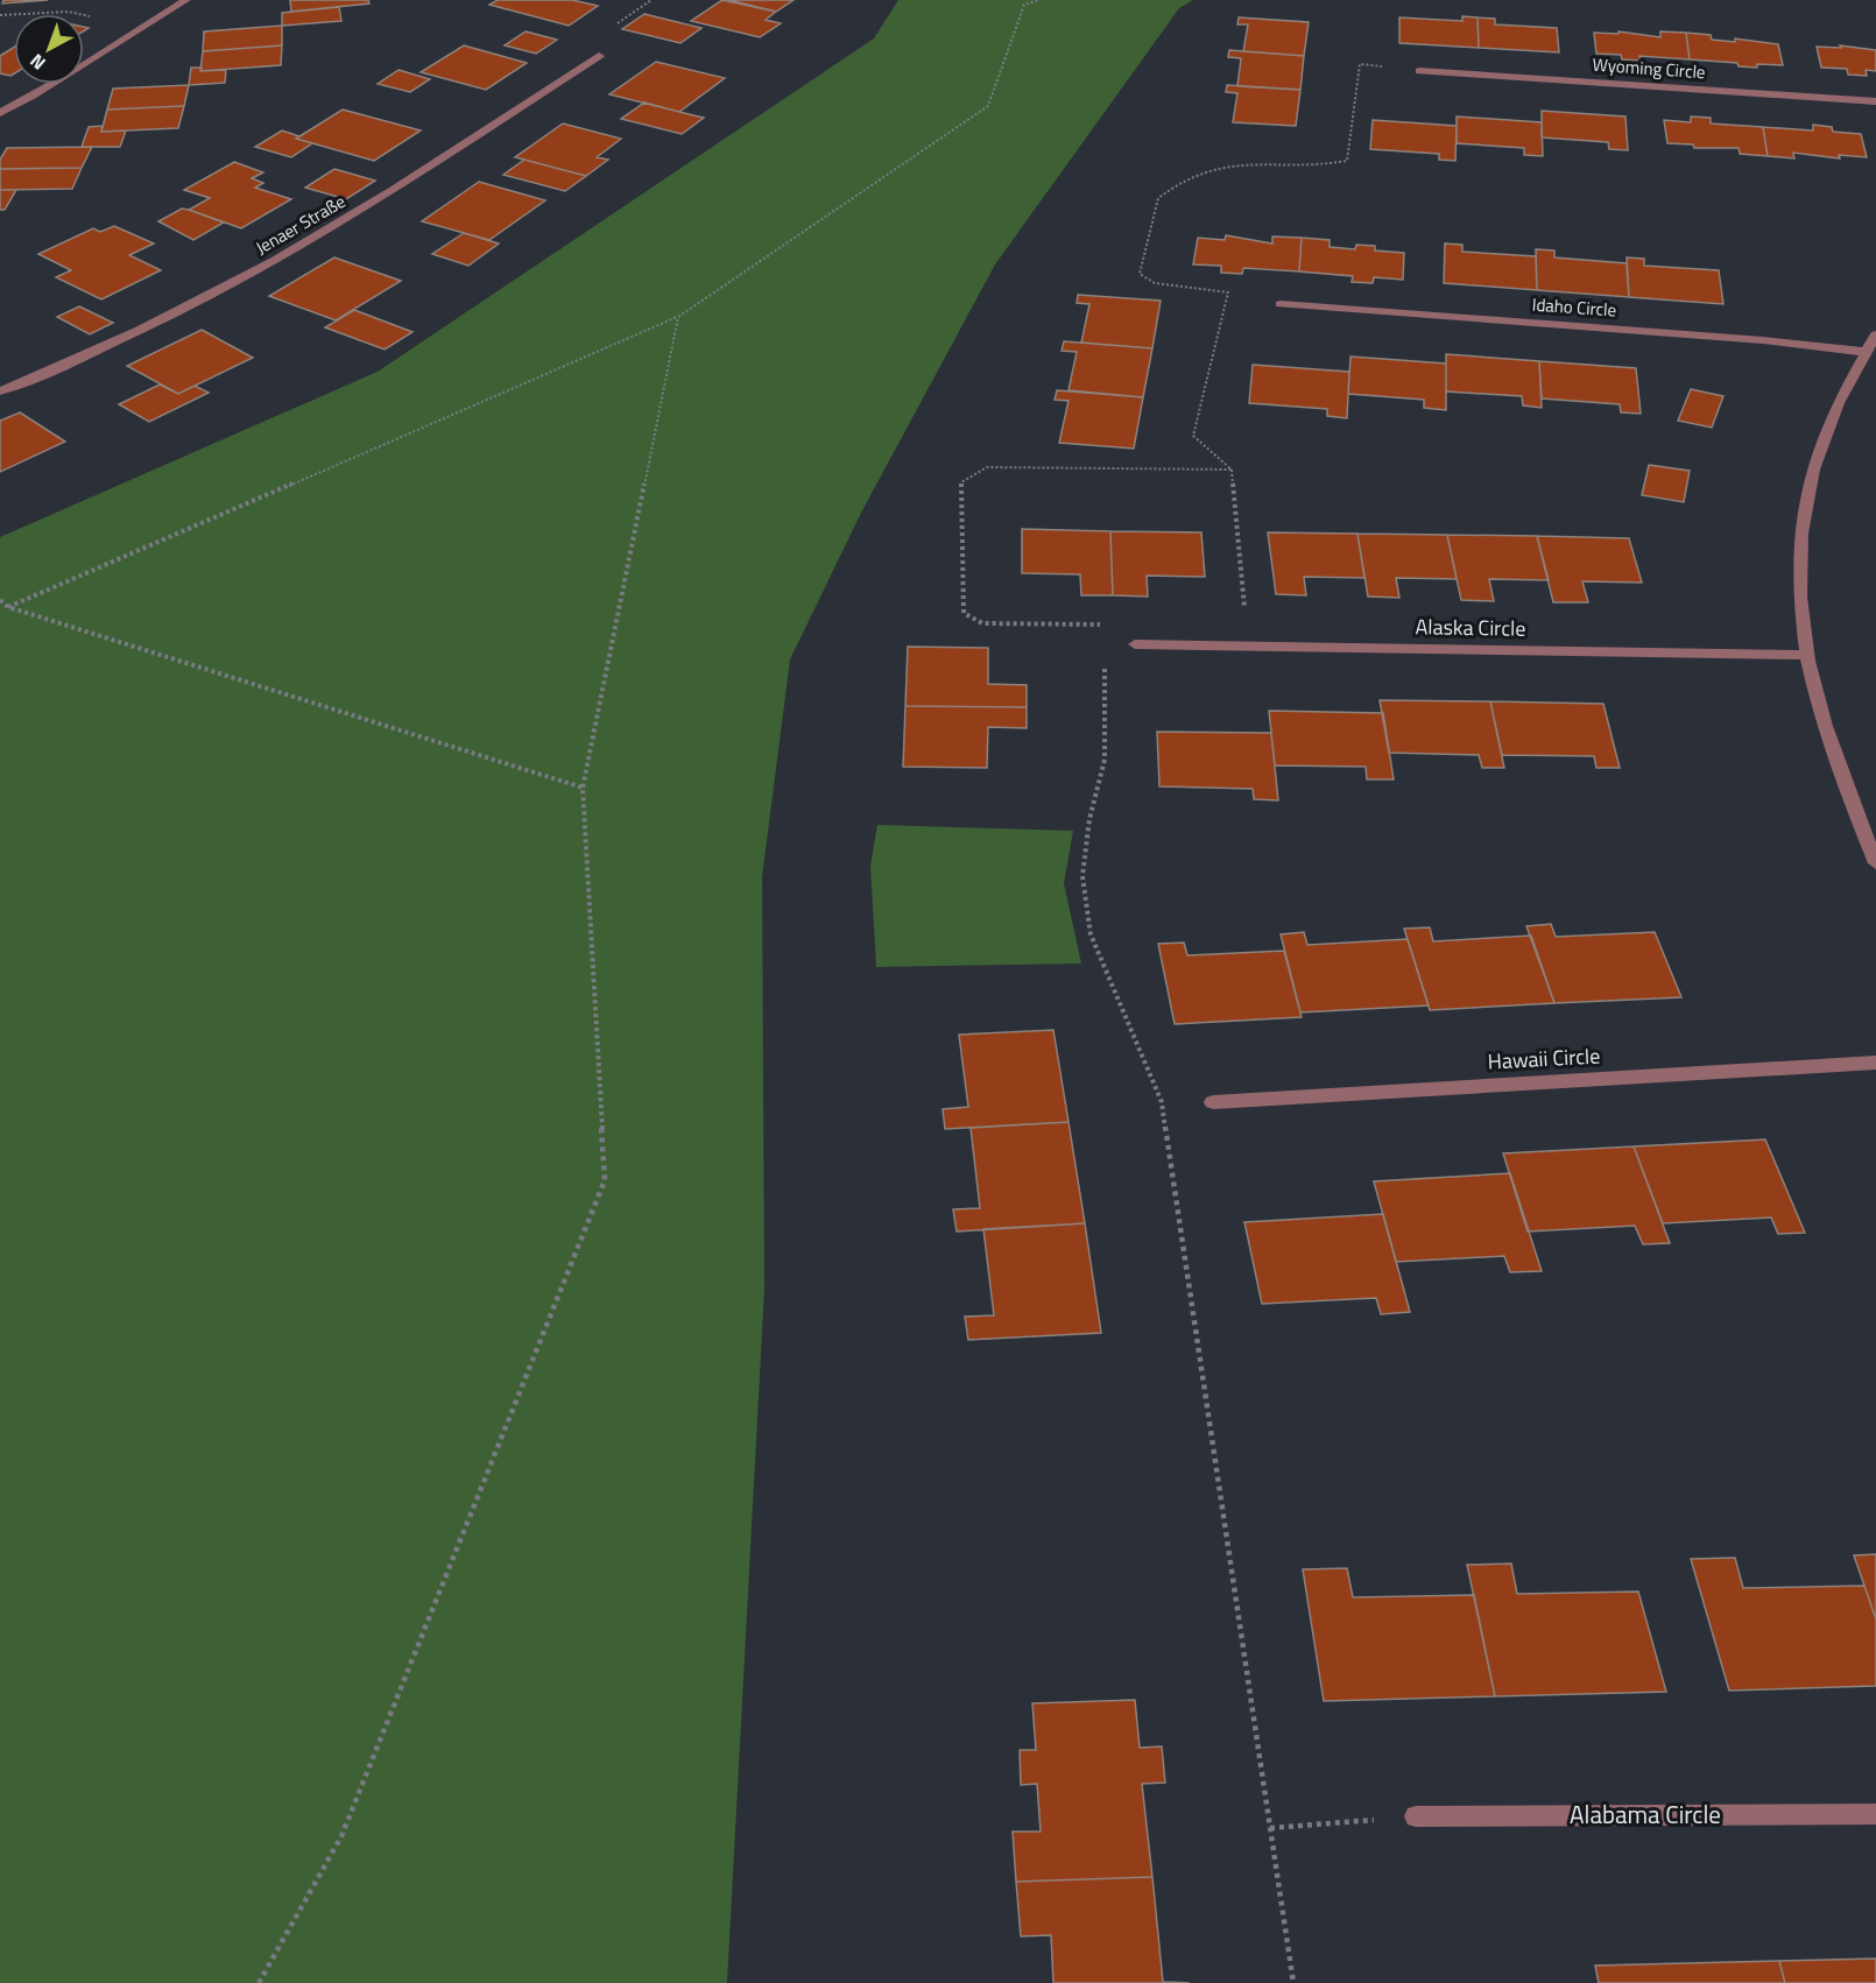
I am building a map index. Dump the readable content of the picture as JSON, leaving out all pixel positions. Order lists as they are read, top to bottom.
{
  "streets": {
    "street": [
      "Wyoming Circle",
      "Jenaer Straße",
      "Idaho Circle",
      "Alaska Circle",
      "Hawaii Circle",
      "Alabama Circle"
    ]
  },
  "north": "bottom left"
}
